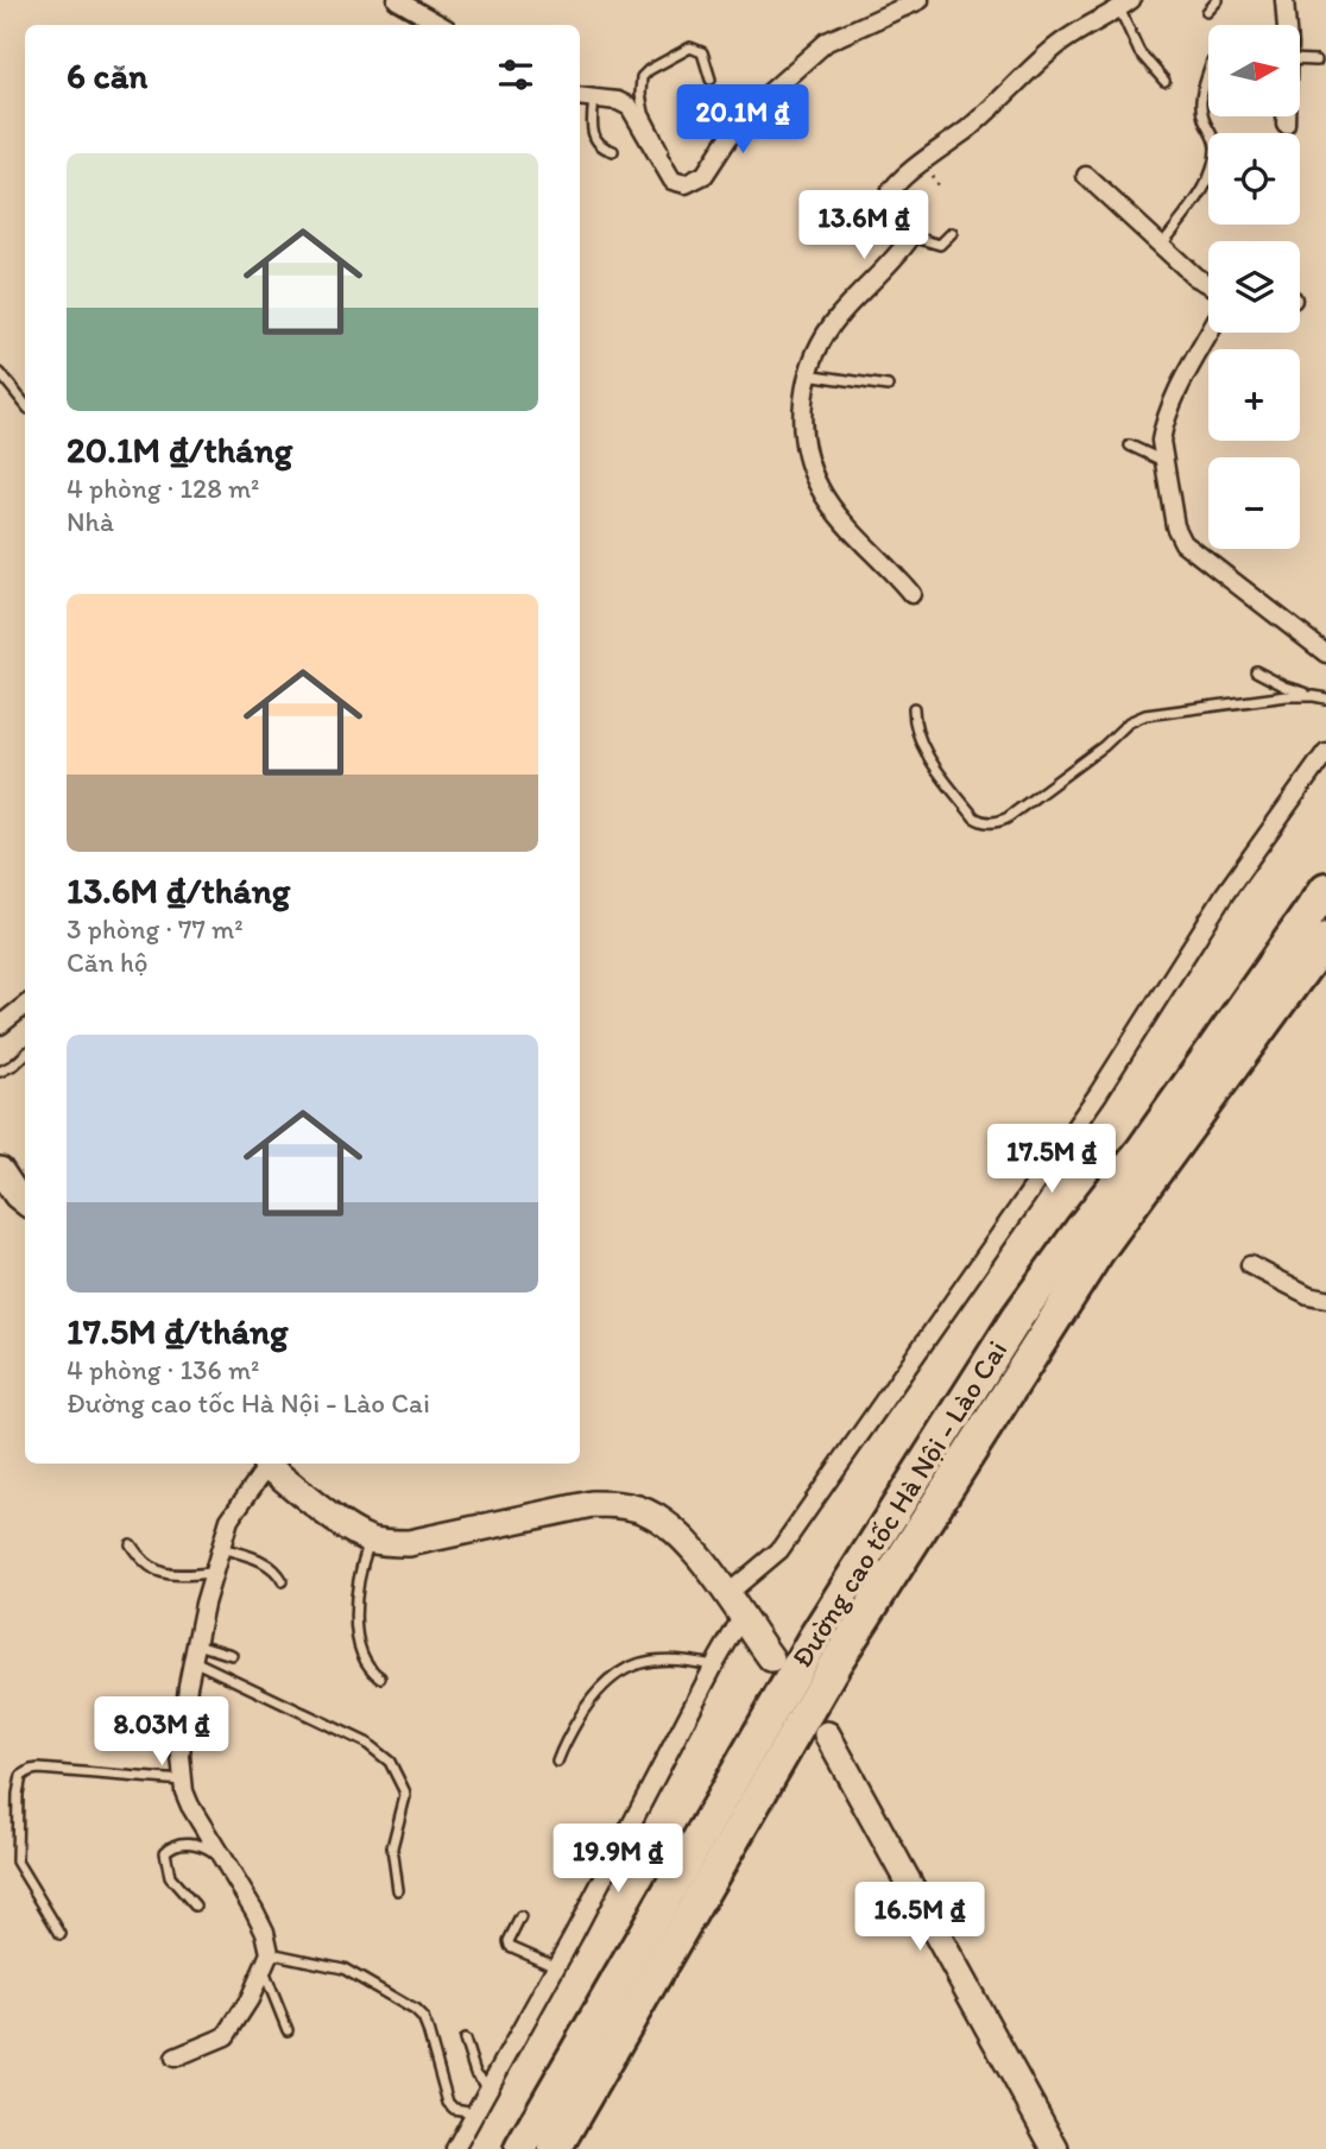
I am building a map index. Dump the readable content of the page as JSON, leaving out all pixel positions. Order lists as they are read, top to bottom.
{
  "streets": {
    "highway": ["Đường cao tốc Hà Nội - Lào Cai"]
  },
  "north": "right",
  "page": {
    "map_buttons": ["+", "−"],
    "heading": "6 căn",
    "price": [
      "20.1M ₫",
      "13.6M ₫",
      "17.5M ₫",
      "8.03M ₫",
      "19.9M ₫",
      "16.5M ₫"
    ],
    "list": [
      {
        "name": "20.1M ₫/tháng",
        "note": "4 phòng · 128 m² · Nhà"
      },
      {
        "name": "13.6M ₫/tháng",
        "note": "3 phòng · 77 m² · Căn hộ"
      },
      {
        "name": "17.5M ₫/tháng",
        "note": "4 phòng · 136 m² · Đường cao tốc Hà Nội - Lào Cai"
      }
    ]
  }
}
